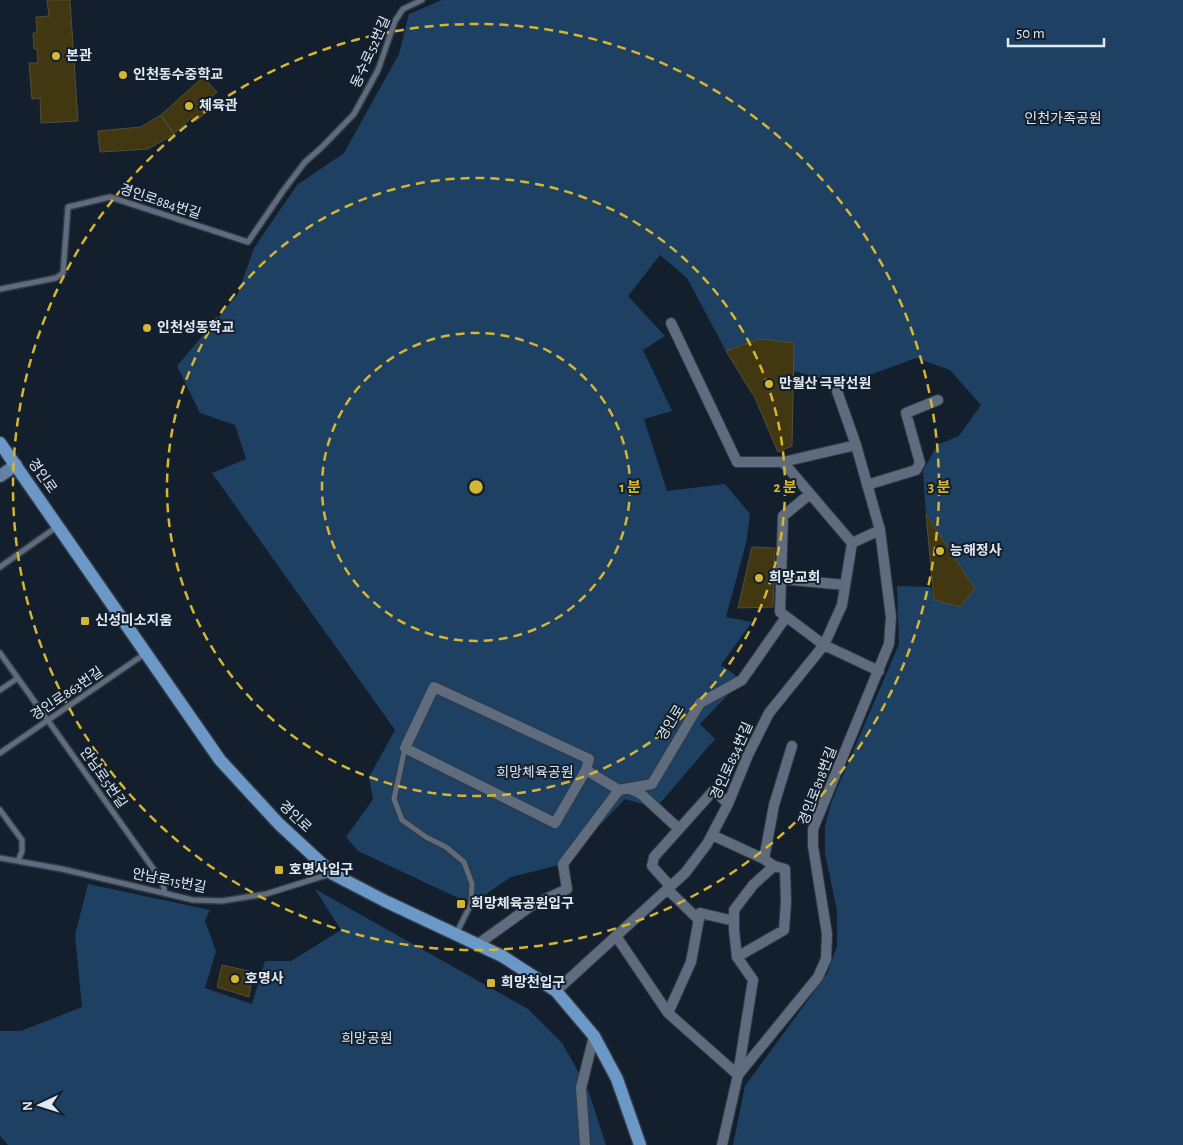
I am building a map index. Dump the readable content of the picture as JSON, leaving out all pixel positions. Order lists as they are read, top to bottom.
{
  "streets": {
    "main road": ["경인로"],
    "street": ["경인로834번길", "경인로818번길"],
    "lane": [
      "동수로52번길",
      "경인로884번길",
      "경인로863번길",
      "안남로5번길",
      "안남로15번길"
    ]
  },
  "crossings": [
    ["동수로52번길", "경인로884번길"],
    ["경인로", "경인로863번길"],
    ["경인로", "경인로834번길"],
    ["경인로", "안남로15번길"],
    ["경인로863번길", "안남로5번길"],
    ["안남로5번길", "안남로15번길"]
  ],
  "parks": ["인천가족공원", "희망체육공원", "희망공원"],
  "places": {
    "other": [
      "본관",
      "인천동수중학교",
      "체육관",
      "인천성동학교",
      "만월산 극락선원",
      "능해정사",
      "희망교회",
      "호명사"
    ],
    "transit": [
      "신성미소지움",
      "호명사입구",
      "희망체육공원입구",
      "희망천입구"
    ]
  },
  "scale_bar": "50 m",
  "north": "left",
  "rings": ["1 분", "2 분", "3 분"]
}
